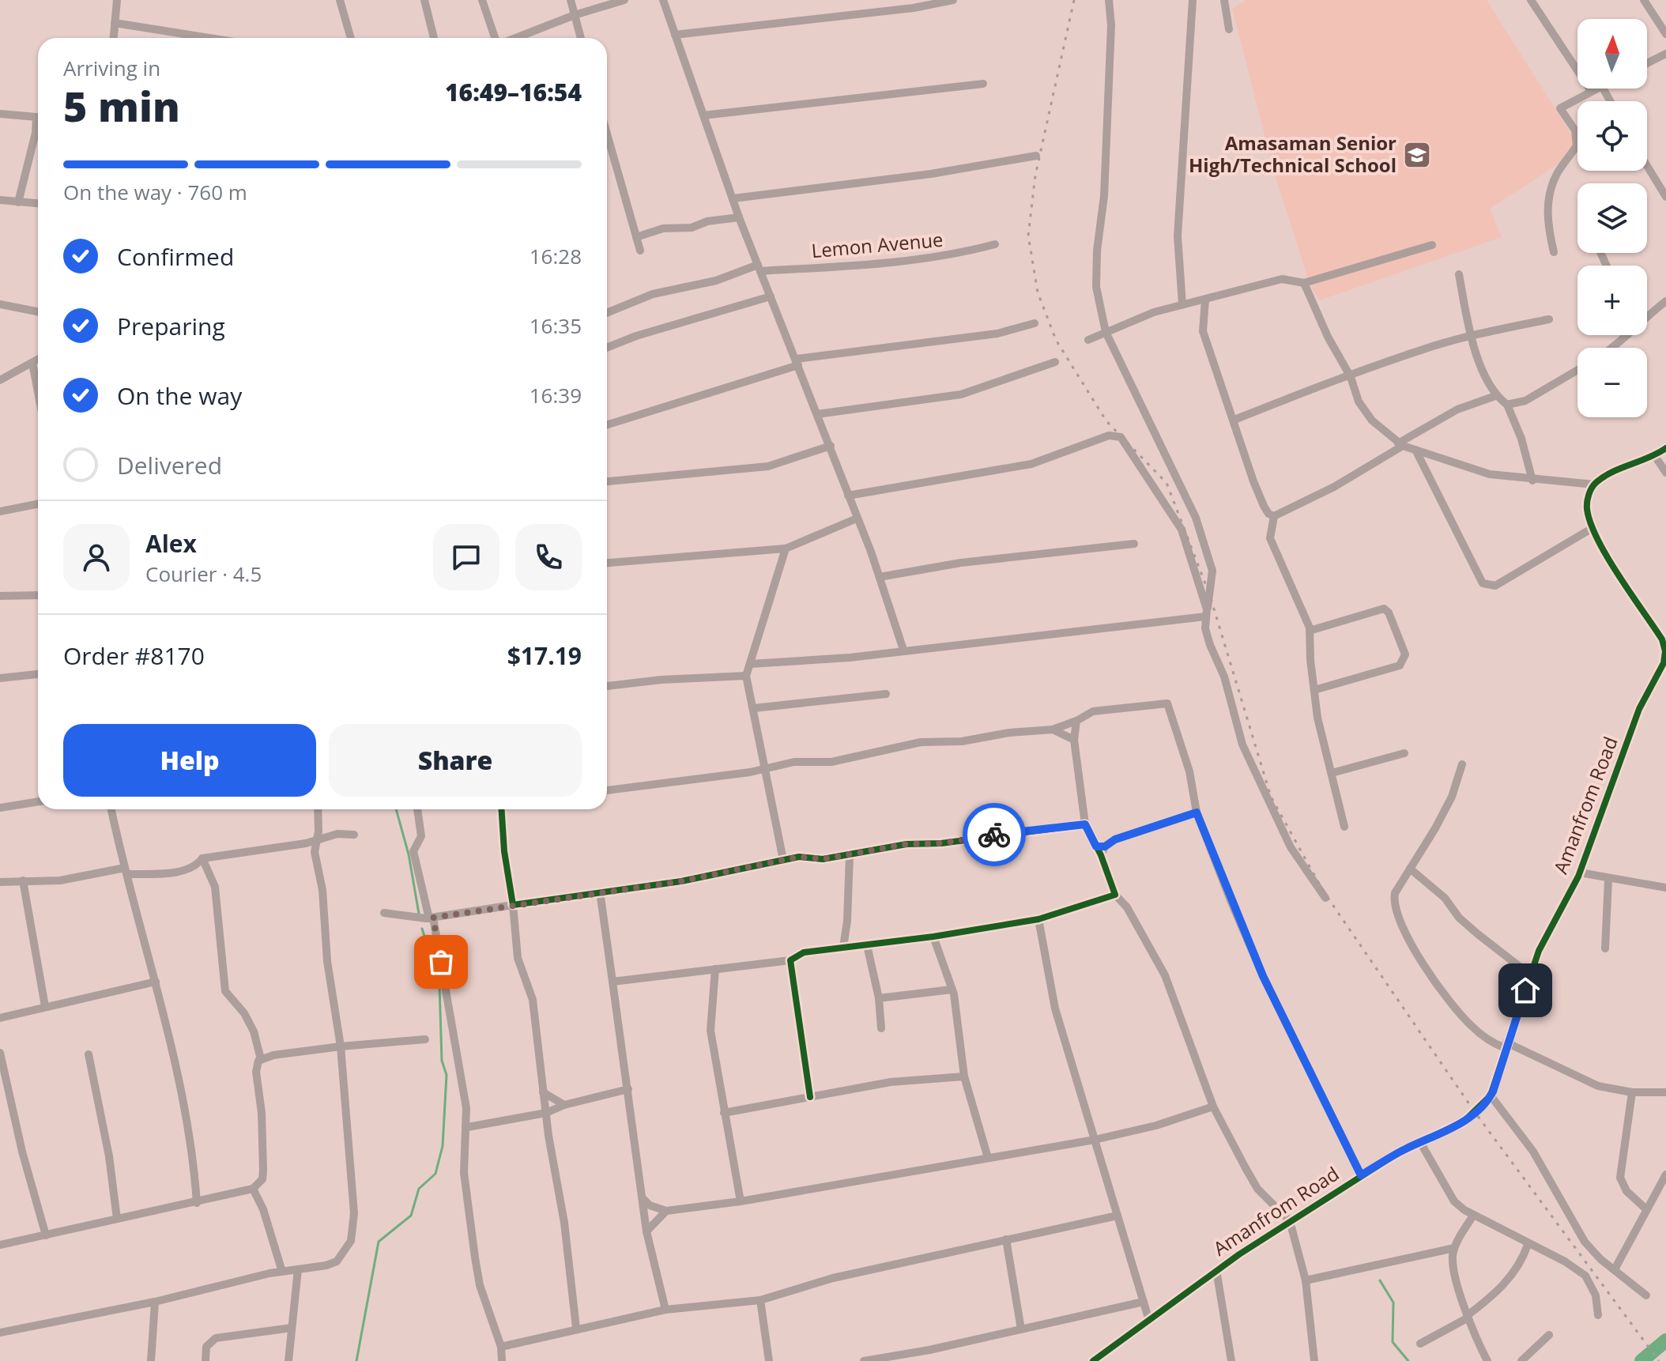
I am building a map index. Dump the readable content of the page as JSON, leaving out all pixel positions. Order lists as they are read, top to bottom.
{
  "streets": {
    "street": ["Lemon Avenue", "Amanfrom Road"]
  },
  "places": {
    "school or university": ["Amasaman Senior High/Technical School"]
  },
  "north": "top",
  "page": {
    "map_buttons": ["+", "−"],
    "heading": ["5 min", "Arriving in", "16:49–16:54"],
    "panel": [
      "Alex",
      "Courier · 4.5",
      "Order #8170",
      "$17.19"
    ],
    "bar": "On the way · 760 m",
    "list": [
      ["Confirmed", "16:28"],
      ["Preparing", "16:35"],
      ["On the way", "16:39"],
      "Delivered"
    ],
    "buttons": ["Help", "Share"]
  }
}
